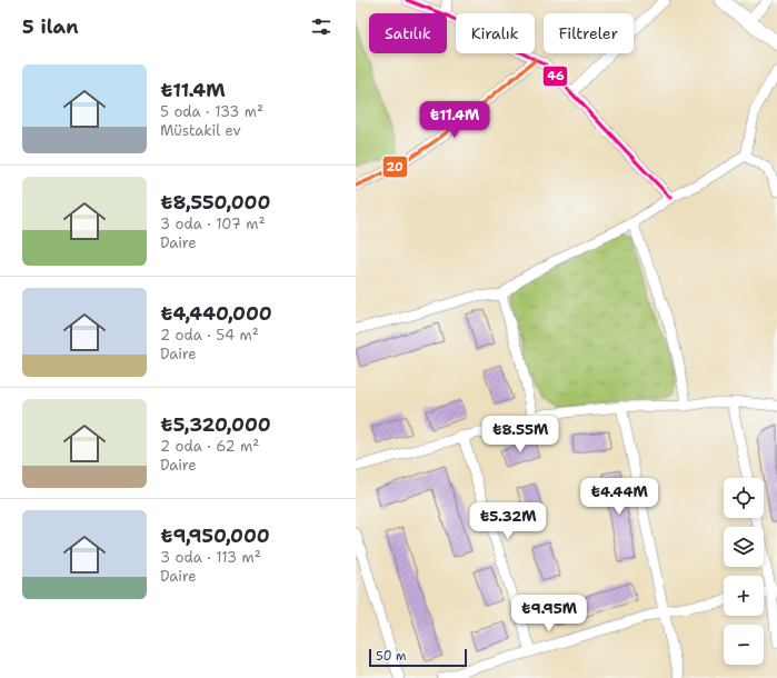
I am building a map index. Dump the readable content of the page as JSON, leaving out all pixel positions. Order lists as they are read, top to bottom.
{
  "lines": ["transit line 46", "transit line 20"],
  "scale_bar": "50 m",
  "page": {
    "heading": "5 ilan",
    "chip": ["Satılık", "Kiralık", "Filtreler"],
    "list": [
      {
        "name": "₺11.4M",
        "note": "5 oda · 133 m² · Müstakil ev"
      },
      {
        "name": "₺8,550,000",
        "note": "3 oda · 107 m² · Daire"
      },
      {
        "name": "₺4,440,000",
        "note": "2 oda · 54 m² · Daire"
      },
      {
        "name": "₺5,320,000",
        "note": "2 oda · 62 m² · Daire"
      },
      {
        "name": "₺9,950,000",
        "note": "3 oda · 113 m² · Daire"
      }
    ],
    "price": [
      "₺11.4M",
      "₺8.55M",
      "₺4.44M",
      "₺5.32M",
      "₺9.95M"
    ],
    "map_buttons": ["+", "−"],
    "scale": "50 m"
  }
}
